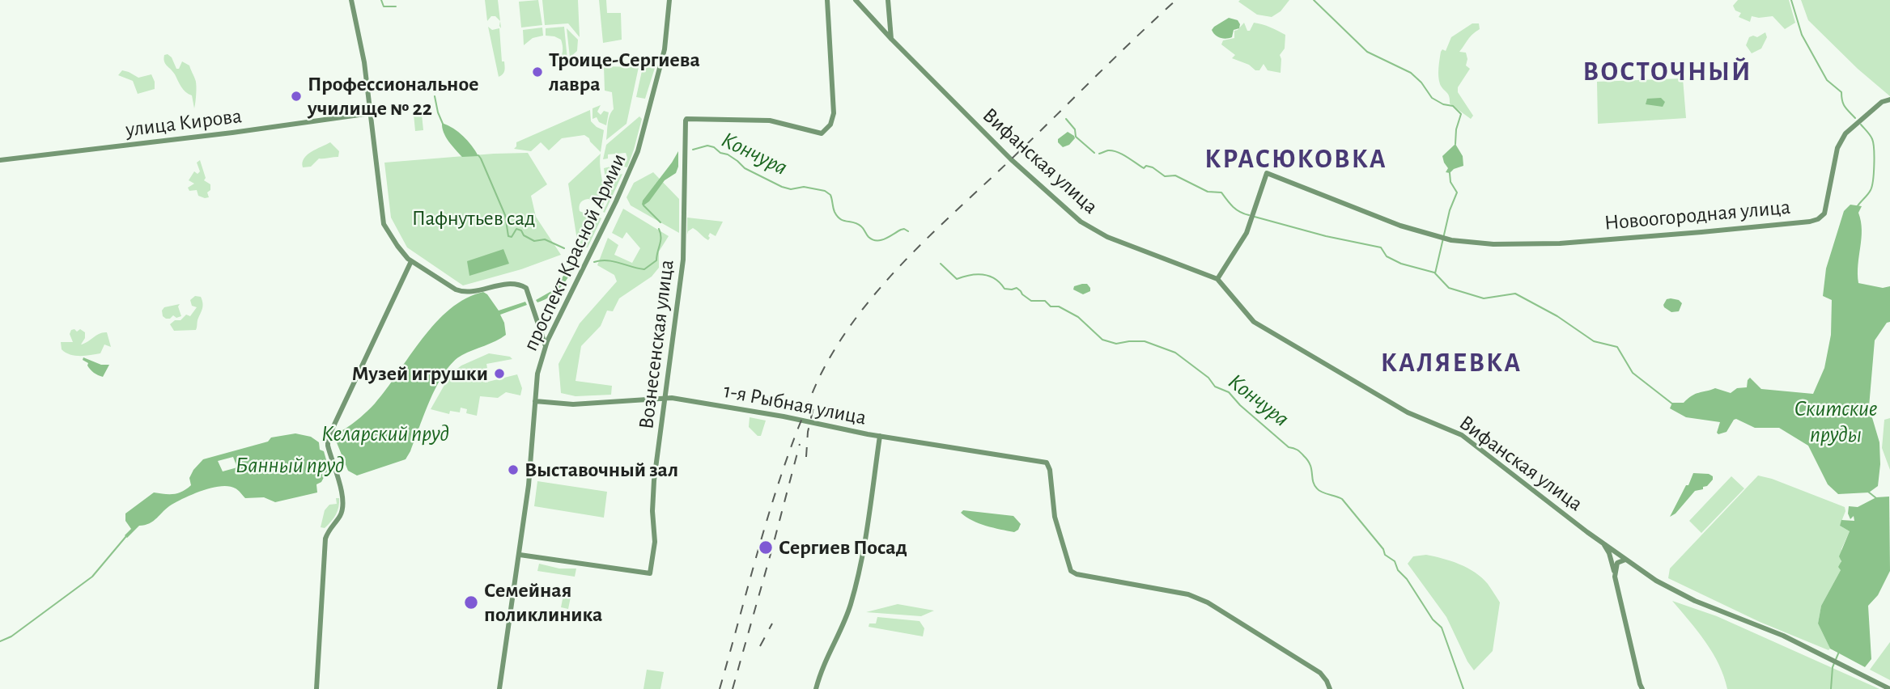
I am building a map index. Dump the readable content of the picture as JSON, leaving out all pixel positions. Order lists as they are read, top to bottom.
{
  "streets": {
    "street": [
      "улица Кирова",
      "Вифанская улица",
      "Новоогородная улица",
      "проспект Красной Армии",
      "Вознесенская улица",
      "1-я Рыбная улица"
    ]
  },
  "crossings": [
    ["Вифанская улица", "Новоогородная улица"],
    ["проспект Красной Армии", "Вознесенская улица"],
    ["проспект Красной Армии", "1-я Рыбная улица"],
    ["Вознесенская улица", "1-я Рыбная улица"]
  ],
  "districts": ["ВОСТОЧНЫЙ", "КРАСЮКОВКА", "КАЛЯЕВКА"],
  "water": [
    "Кончура",
    "Скитские пруды",
    "Келарский пруд",
    "Банный пруд"
  ],
  "parks": ["Пафнутьев сад"],
  "places": [
    "Троице-Сергиева лавра",
    "Профессиональное училище № 22",
    "Музей игрушки",
    "Выставочный зал",
    "Сергиев Посад",
    "Семейная поликлиника"
  ]
}
